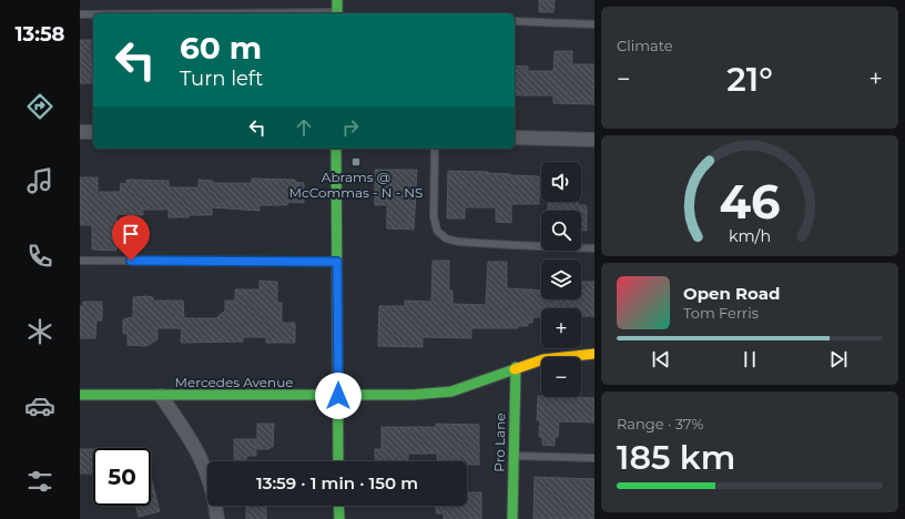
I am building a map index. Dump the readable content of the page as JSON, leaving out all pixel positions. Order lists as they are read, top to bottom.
{
  "streets": {
    "street": ["Mercedes Avenue", "Pro Lane"]
  },
  "crossings": [
    ["Mercedes Avenue", "Pro Lane"]
  ],
  "places": {
    "transit": ["Abrams @ McCommas - N - NS"]
  },
  "page": {
    "tabs": "13:58",
    "tile": [
      "Climate",
      ["Range · 37%", "185 km"]
    ],
    "turn": ["60 m", "Turn left"],
    "heat": ["−", "21°", "+"],
    "map_buttons": ["+", "−"],
    "song": ["Open Road", "Tom Ferris"],
    "limit": "50",
    "trip": "13:59 · 1 min · 150 m",
    "gauge": ["46", "km/h"]
  }
}
